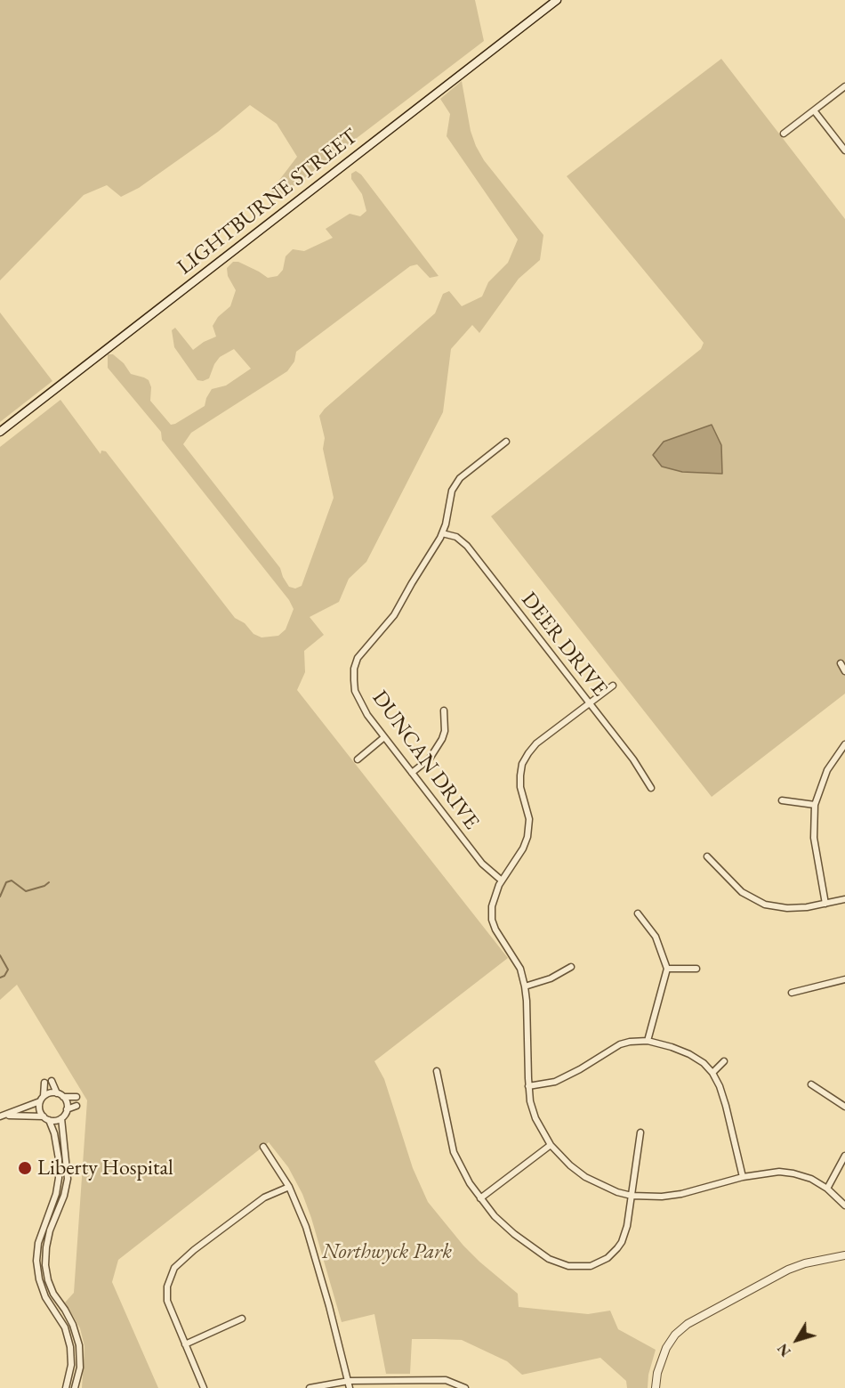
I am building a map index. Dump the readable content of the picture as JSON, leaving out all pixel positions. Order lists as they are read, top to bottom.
{
  "streets": {
    "main road": ["LIGHTBURNE STREET"],
    "street": ["DEER DRIVE", "DUNCAN DRIVE"]
  },
  "crossings": [
    ["DEER DRIVE", "DUNCAN DRIVE"]
  ],
  "parks": ["Northwyck Park"],
  "places": ["Liberty Hospital"],
  "north": "bottom left"
}
